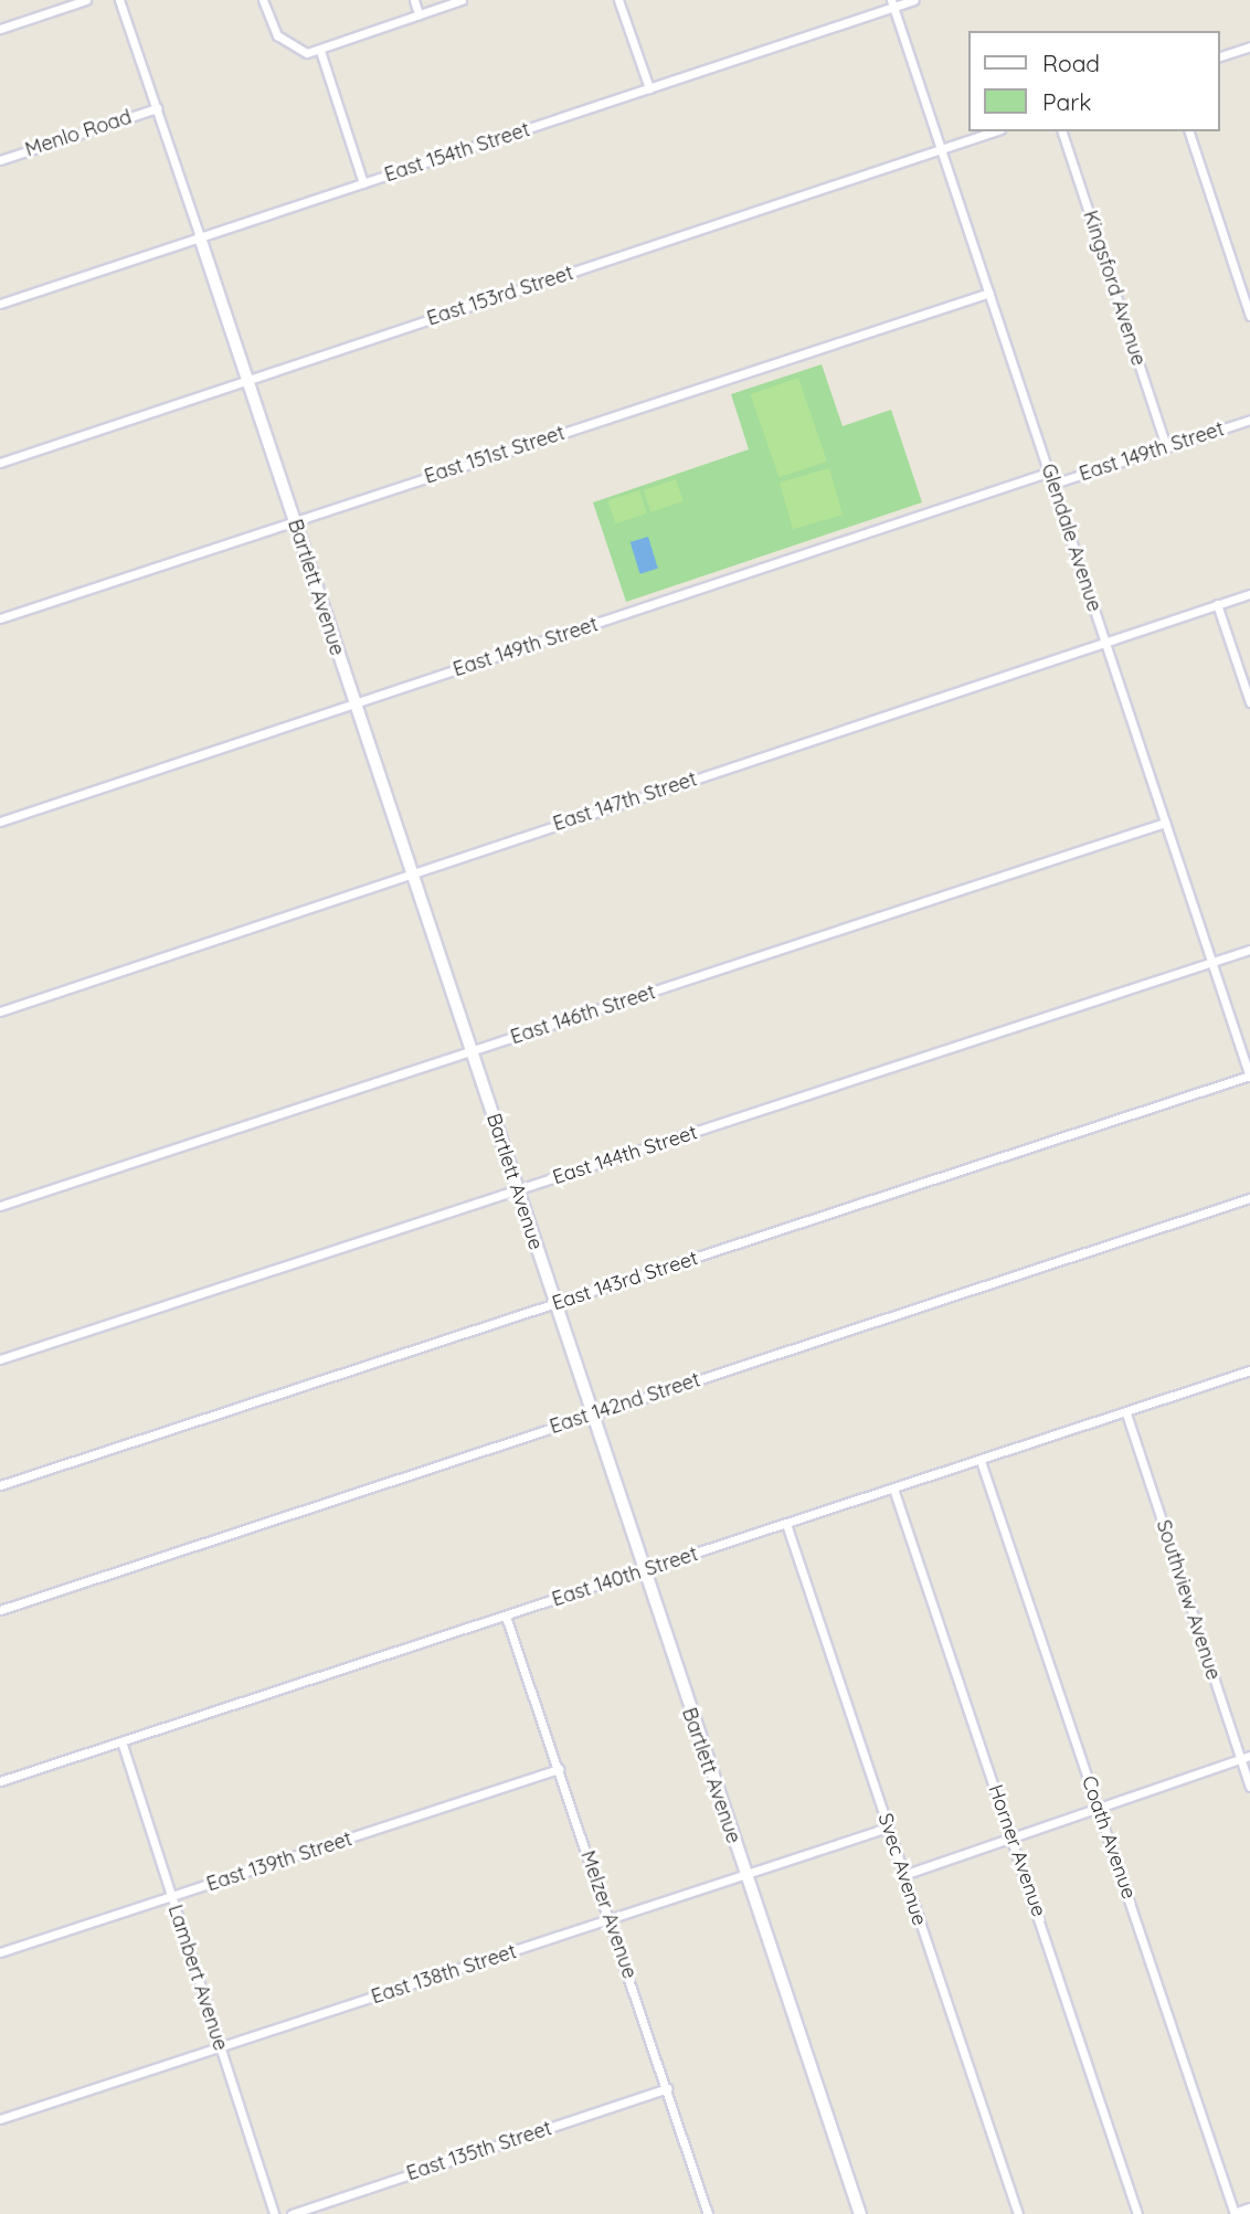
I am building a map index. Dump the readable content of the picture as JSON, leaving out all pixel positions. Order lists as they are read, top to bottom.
{
  "streets": {
    "street": [
      "Menlo Road",
      "East 154th Street",
      "Kingsford Avenue",
      "East 153rd Street",
      "East 149th Street",
      "East 151st Street",
      "Glendale Avenue",
      "Bartlett Avenue",
      "East 147th Street",
      "East 146th Street",
      "East 144th Street",
      "East 143rd Street",
      "East 142nd Street",
      "East 140th Street",
      "Southview Avenue",
      "Coath Avenue",
      "Horner Avenue",
      "East 139th Street",
      "Svec Avenue",
      "Melzer Avenue",
      "East 138th Street",
      "Lambert Avenue",
      "East 135th Street"
    ]
  },
  "crossings": [
    ["Menlo Road", "Bartlett Avenue"],
    ["East 154th Street", "Glendale Avenue"],
    ["East 154th Street", "Bartlett Avenue"],
    ["Kingsford Avenue", "East 149th Street"],
    ["East 153rd Street", "Glendale Avenue"],
    ["East 153rd Street", "Bartlett Avenue"],
    ["East 149th Street", "Glendale Avenue"],
    ["East 149th Street", "Bartlett Avenue"],
    ["East 151st Street", "Glendale Avenue"],
    ["East 151st Street", "Bartlett Avenue"],
    ["Glendale Avenue", "East 147th Street"],
    ["Glendale Avenue", "East 146th Street"],
    ["Glendale Avenue", "East 144th Street"],
    ["Glendale Avenue", "East 143rd Street"],
    ["Bartlett Avenue", "East 147th Street"],
    ["Bartlett Avenue", "East 146th Street"],
    ["Bartlett Avenue", "East 144th Street"],
    ["Bartlett Avenue", "East 143rd Street"],
    ["Bartlett Avenue", "East 142nd Street"],
    ["Bartlett Avenue", "East 140th Street"],
    ["Bartlett Avenue", "East 138th Street"],
    ["East 140th Street", "Southview Avenue"],
    ["East 140th Street", "Coath Avenue"],
    ["East 140th Street", "Horner Avenue"],
    ["East 140th Street", "Svec Avenue"],
    ["East 140th Street", "Melzer Avenue"],
    ["East 140th Street", "Lambert Avenue"],
    ["East 139th Street", "Melzer Avenue"],
    ["East 139th Street", "Lambert Avenue"],
    ["Svec Avenue", "East 138th Street"],
    ["Melzer Avenue", "East 138th Street"],
    ["Melzer Avenue", "East 135th Street"],
    ["East 138th Street", "Lambert Avenue"]
  ],
  "legend": ["Road", "Park"]
}
